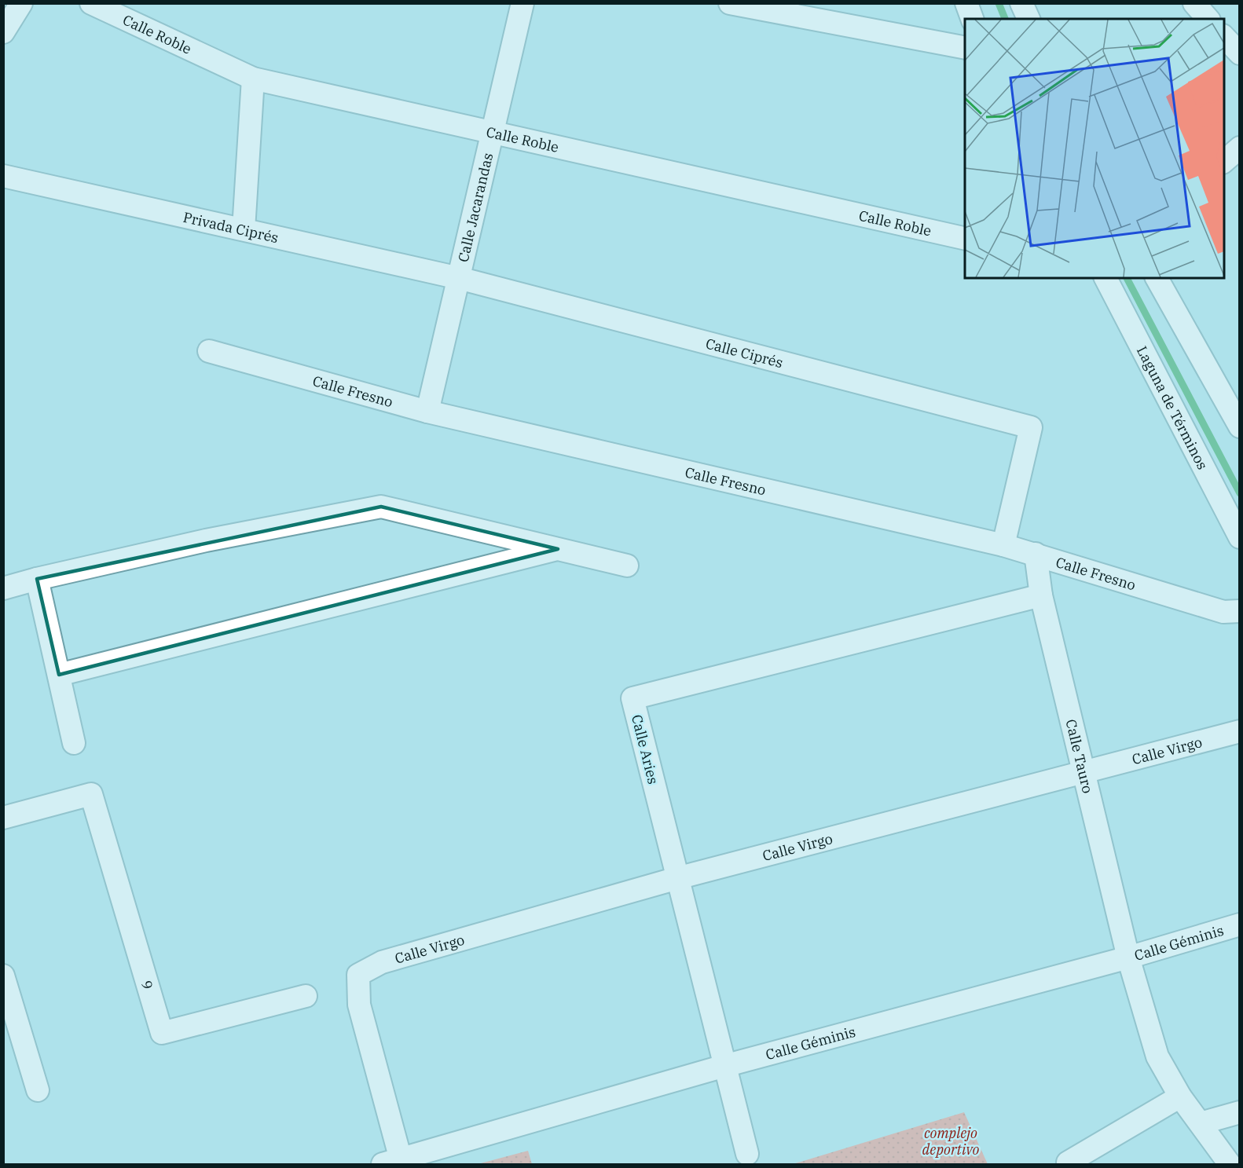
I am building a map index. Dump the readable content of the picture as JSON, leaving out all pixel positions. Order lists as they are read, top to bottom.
{
  "streets": {
    "street": [
      "Calle Roble",
      "Calle Jacarandas",
      "Privada Ciprés",
      "Calle Ciprés",
      "Calle Fresno",
      "Laguna de Términos",
      "Calle Aries",
      "Calle Virgo",
      "Calle Tauro",
      "Calle Géminis",
      "9"
    ]
  },
  "crossings": [
    ["Calle Roble", "Calle Jacarandas"],
    ["Calle Jacarandas", "Privada Ciprés"],
    ["Calle Jacarandas", "Calle Ciprés"],
    ["Calle Jacarandas", "Calle Fresno"],
    ["Privada Ciprés", "Calle Ciprés"],
    ["Calle Ciprés", "Calle Fresno"],
    ["Calle Fresno", "Calle Tauro"],
    ["Calle Aries", "Calle Virgo"],
    ["Calle Aries", "Calle Tauro"],
    ["Calle Aries", "Calle Géminis"],
    ["Calle Virgo", "Calle Tauro"],
    ["Calle Virgo", "Calle Géminis"],
    ["Calle Tauro", "Calle Géminis"]
  ],
  "parks": ["complejo deportivo"]
}
